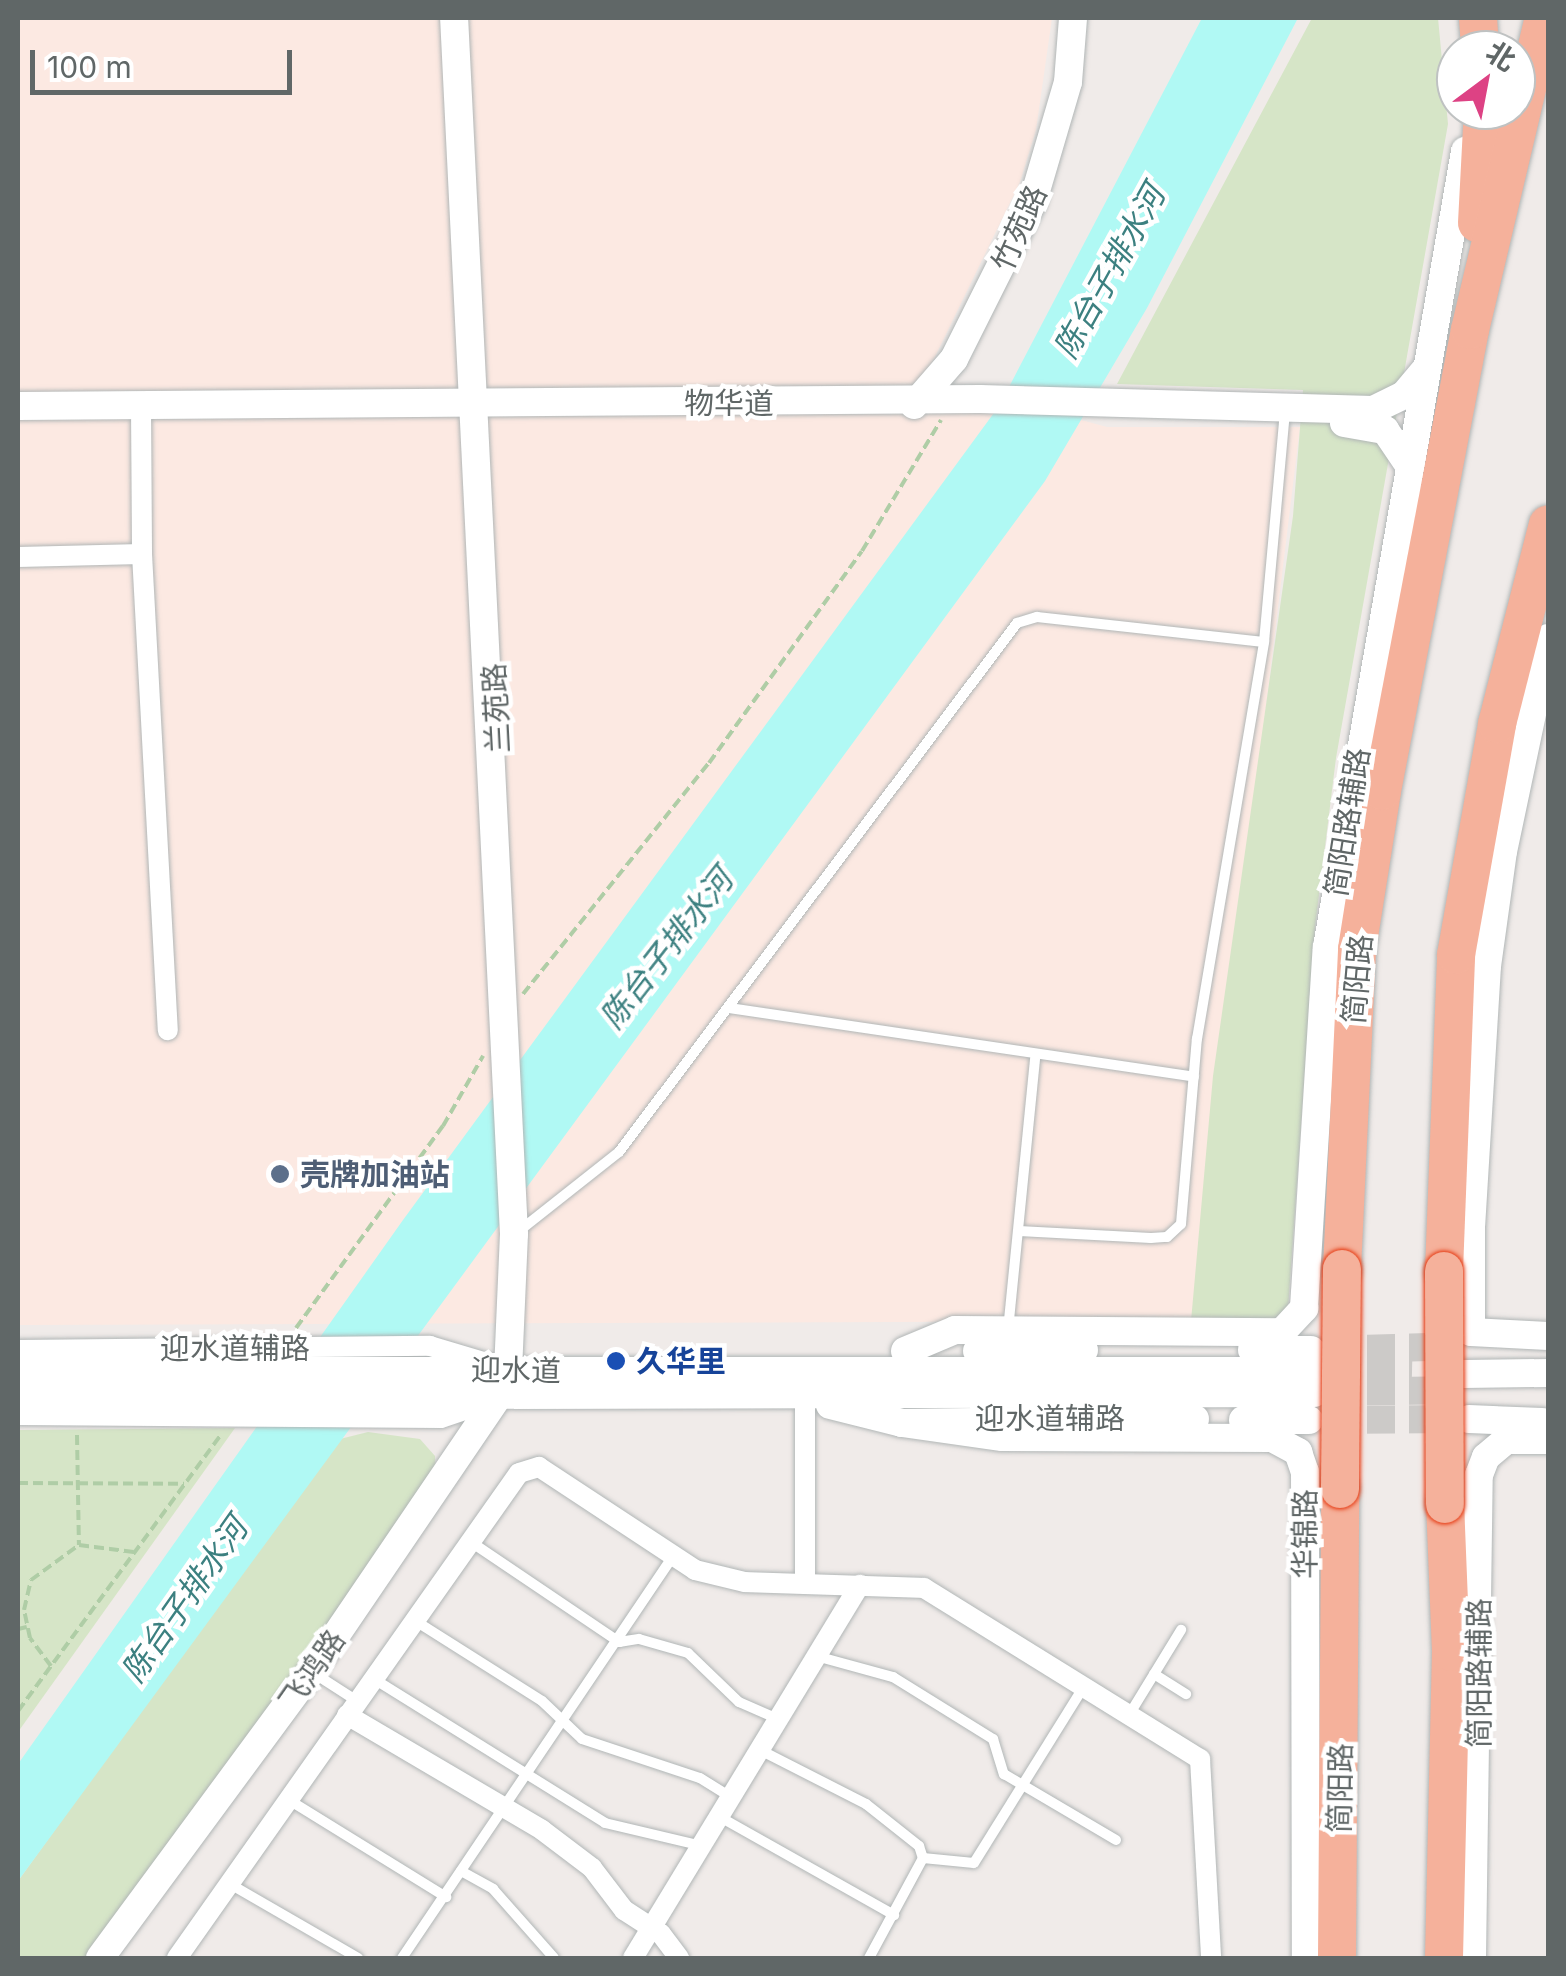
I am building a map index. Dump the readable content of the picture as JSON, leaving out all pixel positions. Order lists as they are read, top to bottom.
{
  "streets": {
    "highway": ["简阳路"],
    "street": [
      "竹苑路",
      "物华道",
      "兰苑路",
      "简阳路辅路",
      "迎水道辅路",
      "迎水道",
      "华锦路",
      "飞鸿路"
    ]
  },
  "crossings": [
    ["竹苑路", "物华道"],
    ["物华道", "兰苑路"],
    ["物华道", "简阳路辅路"],
    ["兰苑路", "迎水道"],
    ["兰苑路", "飞鸿路"],
    ["迎水道辅路", "迎水道"],
    ["迎水道辅路", "华锦路"],
    ["迎水道", "飞鸿路"]
  ],
  "water": ["陈台子排水河"],
  "places": ["壳牌加油站", "久华里"],
  "scale_bar": "100 m",
  "north": "top right"
}
